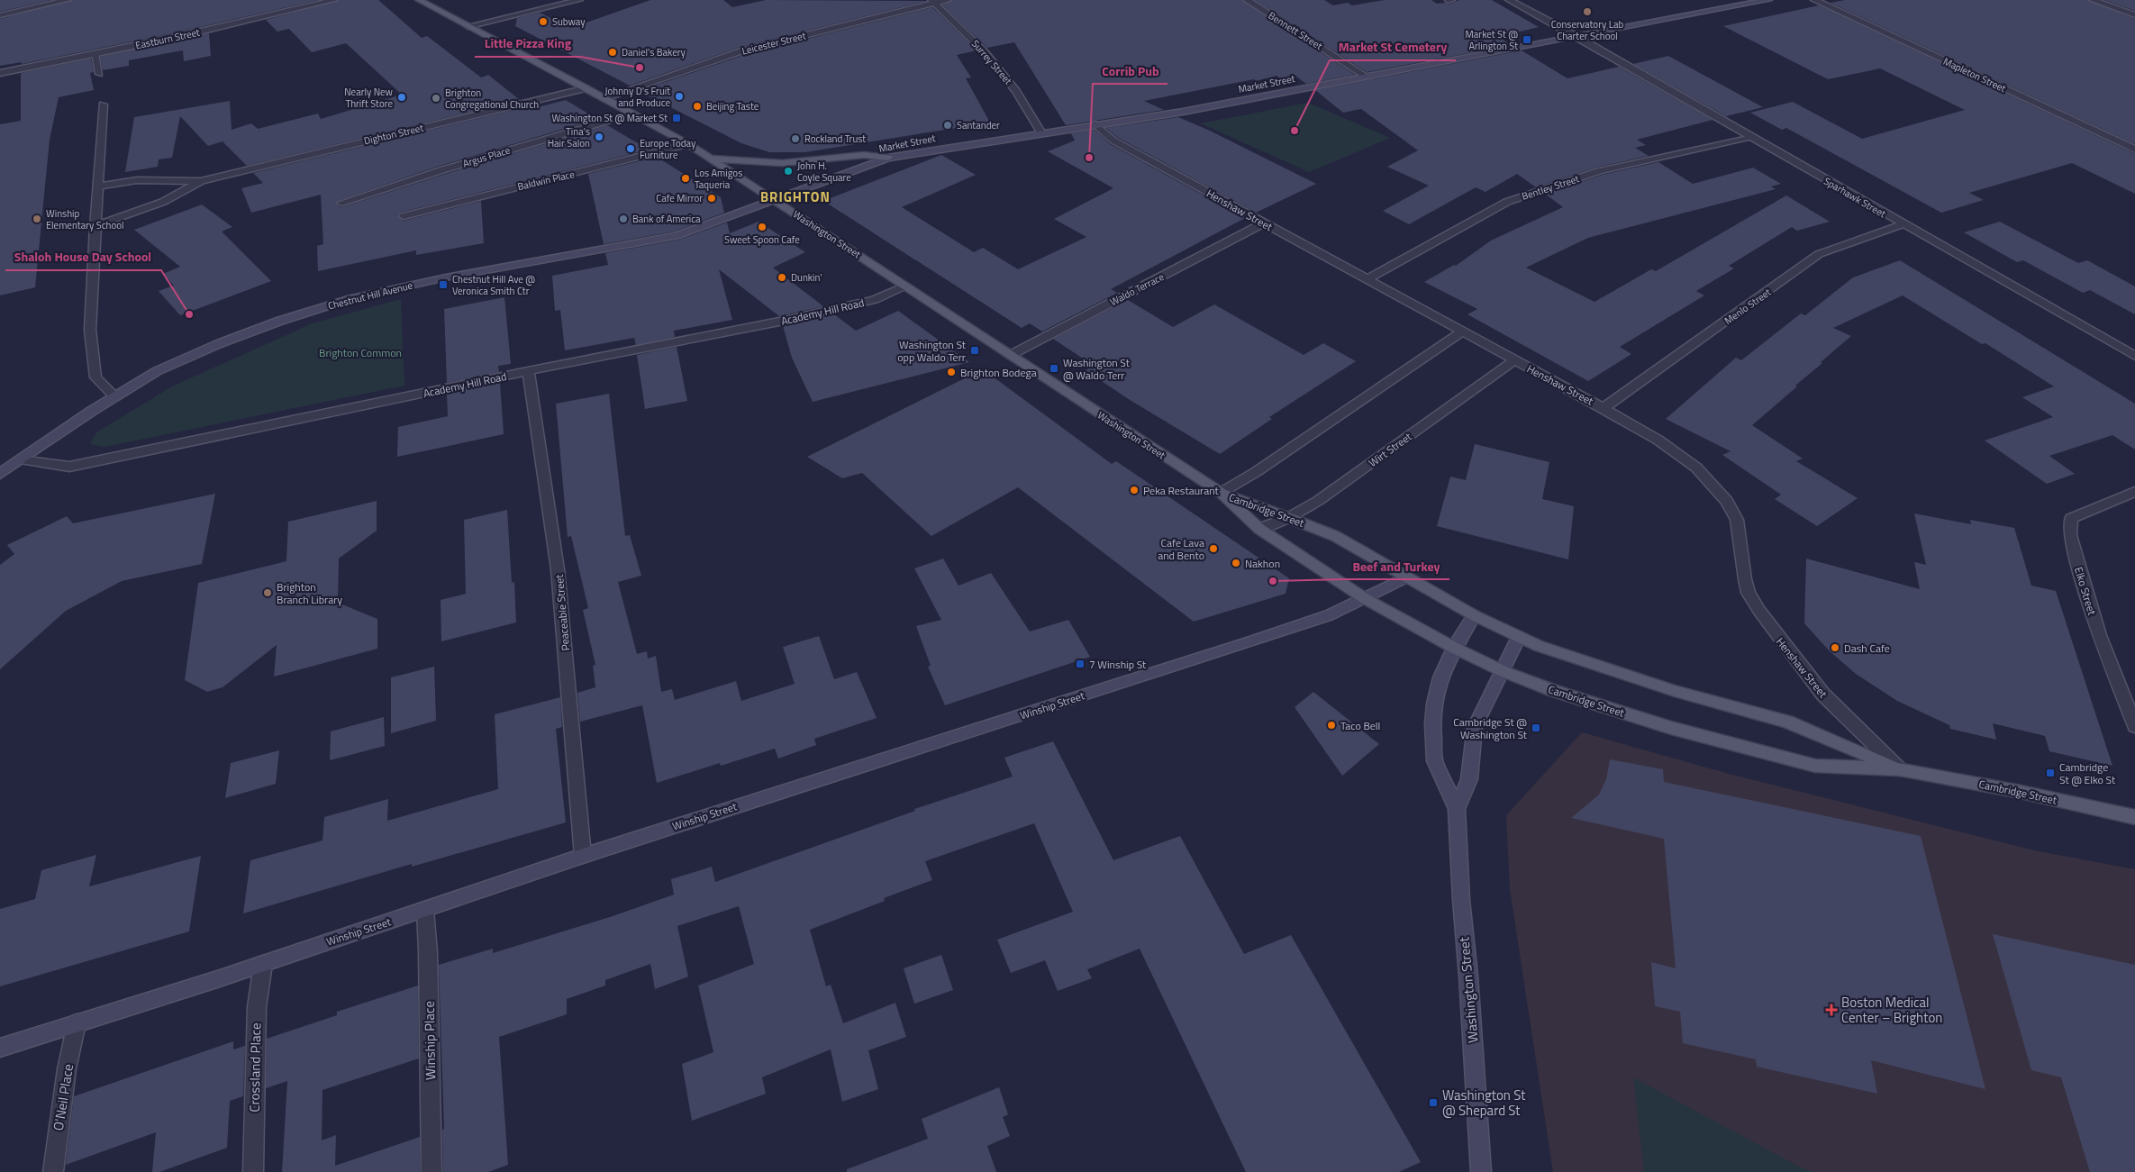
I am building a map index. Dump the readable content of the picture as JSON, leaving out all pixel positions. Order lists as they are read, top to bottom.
{
  "streets": {
    "main road": [
      "Market Street",
      "Washington Street",
      "Chestnut Hill Avenue",
      "Cambridge Street",
      "Winship Street"
    ],
    "street": [
      "Bennett Street",
      "Eastburn Street",
      "Leicester Street",
      "Surrey Street",
      "Mapleton Street",
      "Dighton Street",
      "Argus Place",
      "Baldwin Place",
      "Bentley Street",
      "Sparhawk Street",
      "Henshaw Street",
      "Waldo Terrace",
      "Menlo Street",
      "Academy Hill Road",
      "Wirt Street",
      "Elko Street",
      "Peaceable Street",
      "Winship Place",
      "Crossland Place",
      "O'Neil Place"
    ]
  },
  "crossings": [
    ["Bennett Street", "Market Street"],
    ["Leicester Street", "Surrey Street"],
    ["Leicester Street", "Washington Street"],
    ["Surrey Street", "Market Street"],
    ["Market Street", "Sparhawk Street"],
    ["Market Street", "Henshaw Street"],
    ["Market Street", "Washington Street"],
    ["Market Street", "Chestnut Hill Avenue"],
    ["Dighton Street", "Washington Street"],
    ["Argus Place", "Washington Street"],
    ["Baldwin Place", "Washington Street"],
    ["Bentley Street", "Sparhawk Street"],
    ["Bentley Street", "Henshaw Street"],
    ["Sparhawk Street", "Menlo Street"],
    ["Henshaw Street", "Waldo Terrace"],
    ["Henshaw Street", "Menlo Street"],
    ["Henshaw Street", "Wirt Street"],
    ["Henshaw Street", "Cambridge Street"],
    ["Washington Street", "Waldo Terrace"],
    ["Washington Street", "Chestnut Hill Avenue"],
    ["Washington Street", "Academy Hill Road"],
    ["Washington Street", "Cambridge Street"],
    ["Chestnut Hill Avenue", "Academy Hill Road"],
    ["Academy Hill Road", "Peaceable Street"],
    ["Wirt Street", "Cambridge Street"],
    ["Cambridge Street", "Winship Street"],
    ["Peaceable Street", "Winship Street"],
    ["Winship Street", "Winship Place"],
    ["Winship Street", "Crossland Place"],
    ["Winship Street", "O'Neil Place"]
  ],
  "districts": ["BRIGHTON"],
  "parks": ["Brighton Common"],
  "places": {
    "other": [
      "Conservatory Lab Charter School",
      "Subway",
      "Daniel's Bakery",
      "Little Pizza King",
      "Johnny D's Fruit and Produce",
      "Nearly New Thrift Store",
      "Brighton Congregational Church",
      "Beijing Taste",
      "Santander",
      "Market St Cemetery",
      "Tina's Hair Salon",
      "Rockland Trust",
      "Europe Today Furniture",
      "Corrib Pub",
      "John H. Coyle Square",
      "Los Amigos Taqueria",
      "Cafe Mirror",
      "Winship Elementary School",
      "Bank of America",
      "Sweet Spoon Cafe",
      "Dunkin'",
      "Shaloh House Day School",
      "Brighton Bodega",
      "Peka Restaurant",
      "Cafe Lava and Bento",
      "Nakhon",
      "Beef and Turkey",
      "Brighton Branch Library",
      "Dash Cafe",
      "Taco Bell"
    ],
    "transit": [
      "Market St @ Arlington St",
      "Washington St @ Market St",
      "Chestnut Hill Ave @ Veronica Smith Ctr",
      "Washington St opp Waldo Terr",
      "Washington St @ Waldo Terr",
      "7 Winship St",
      "Cambridge St @ Washington St",
      "Cambridge St @ Elko St",
      "Washington St @ Shepard St"
    ],
    "health": ["Boston Medical Center – Brighton"]
  }
}
